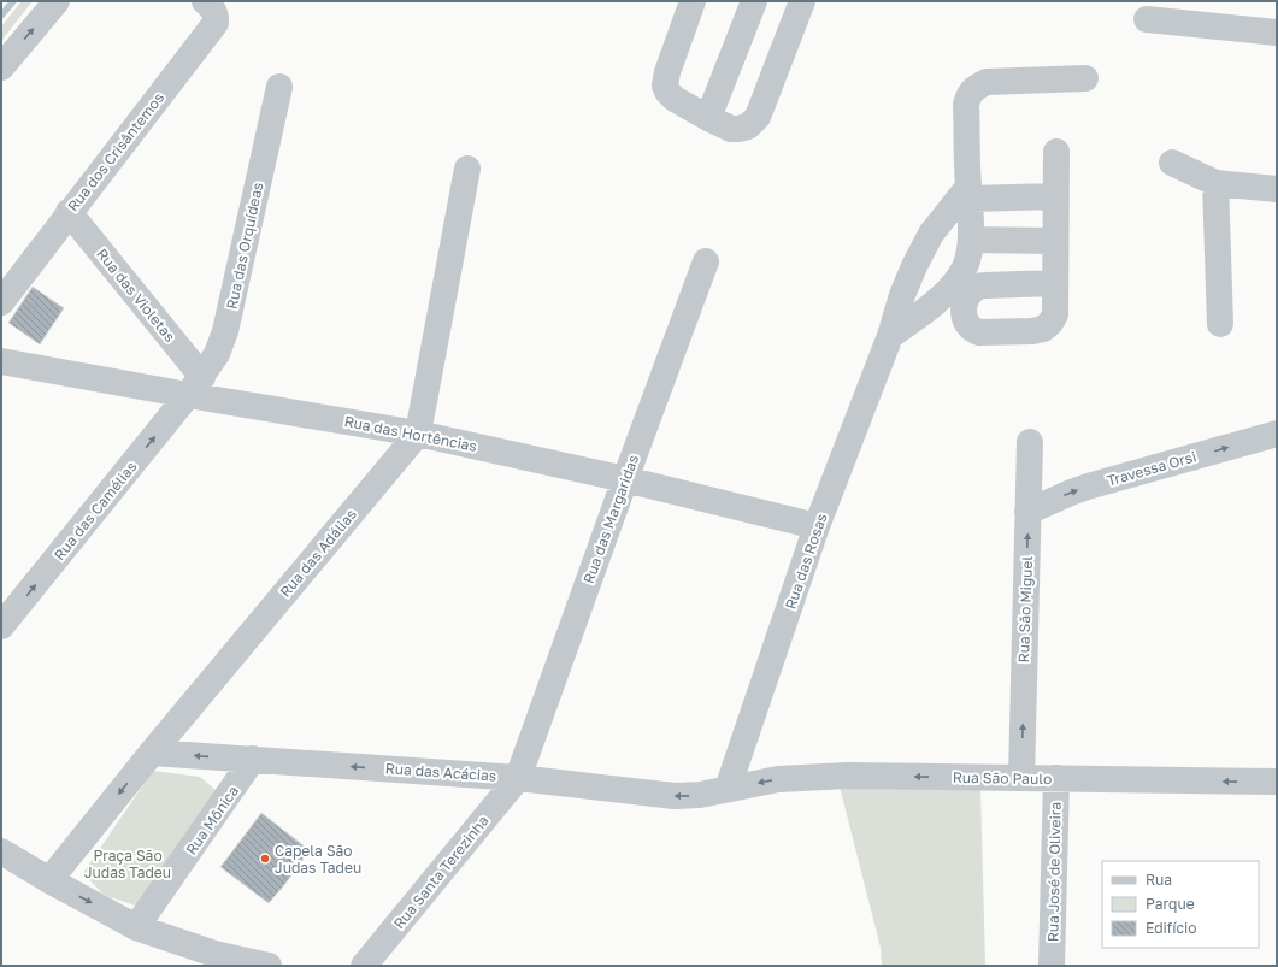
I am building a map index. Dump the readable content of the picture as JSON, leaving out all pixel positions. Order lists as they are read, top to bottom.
{
  "streets": {
    "street": [
      "Rua dos Crisântemos",
      "Rua das Orquídeas",
      "Rua das Violetas",
      "Rua das Hortências",
      "Travessa Orsi",
      "Rua das Camélias",
      "Rua das Margaridas",
      "Rua das Adálias",
      "Rua das Rosas",
      "Rua São Miguel",
      "Rua das Acácias",
      "Rua São Paulo",
      "Rua Mônica",
      "Rua Santa Terezinha",
      "Rua José de Oliveira"
    ]
  },
  "crossings": [
    ["Rua dos Crisântemos", "Rua das Violetas"],
    ["Rua das Orquídeas", "Rua das Violetas"],
    ["Rua das Orquídeas", "Rua das Hortências"],
    ["Rua das Orquídeas", "Rua das Camélias"],
    ["Rua das Violetas", "Rua das Hortências"],
    ["Rua das Violetas", "Rua das Camélias"],
    ["Rua das Hortências", "Rua das Camélias"],
    ["Rua das Hortências", "Rua das Margaridas"],
    ["Rua das Hortências", "Rua das Adálias"],
    ["Rua das Hortências", "Rua das Rosas"],
    ["Travessa Orsi", "Rua São Miguel"],
    ["Rua das Margaridas", "Rua das Acácias"],
    ["Rua das Margaridas", "Rua Santa Terezinha"],
    ["Rua das Adálias", "Rua das Acácias"],
    ["Rua das Rosas", "Rua das Acácias"],
    ["Rua das Rosas", "Rua São Paulo"],
    ["Rua São Miguel", "Rua São Paulo"],
    ["Rua das Acácias", "Rua São Paulo"],
    ["Rua das Acácias", "Rua Mônica"],
    ["Rua das Acácias", "Rua Santa Terezinha"],
    ["Rua São Paulo", "Rua José de Oliveira"]
  ],
  "one_way": [
    "Travessa Orsi",
    "Rua das Camélias",
    "Rua São Miguel",
    "Rua das Acácias",
    "Rua São Paulo"
  ],
  "parks": ["Praça São Judas Tadeu"],
  "places": ["Capela São Judas Tadeu"],
  "legend": ["Rua", "Parque", "Edifício"]
}
